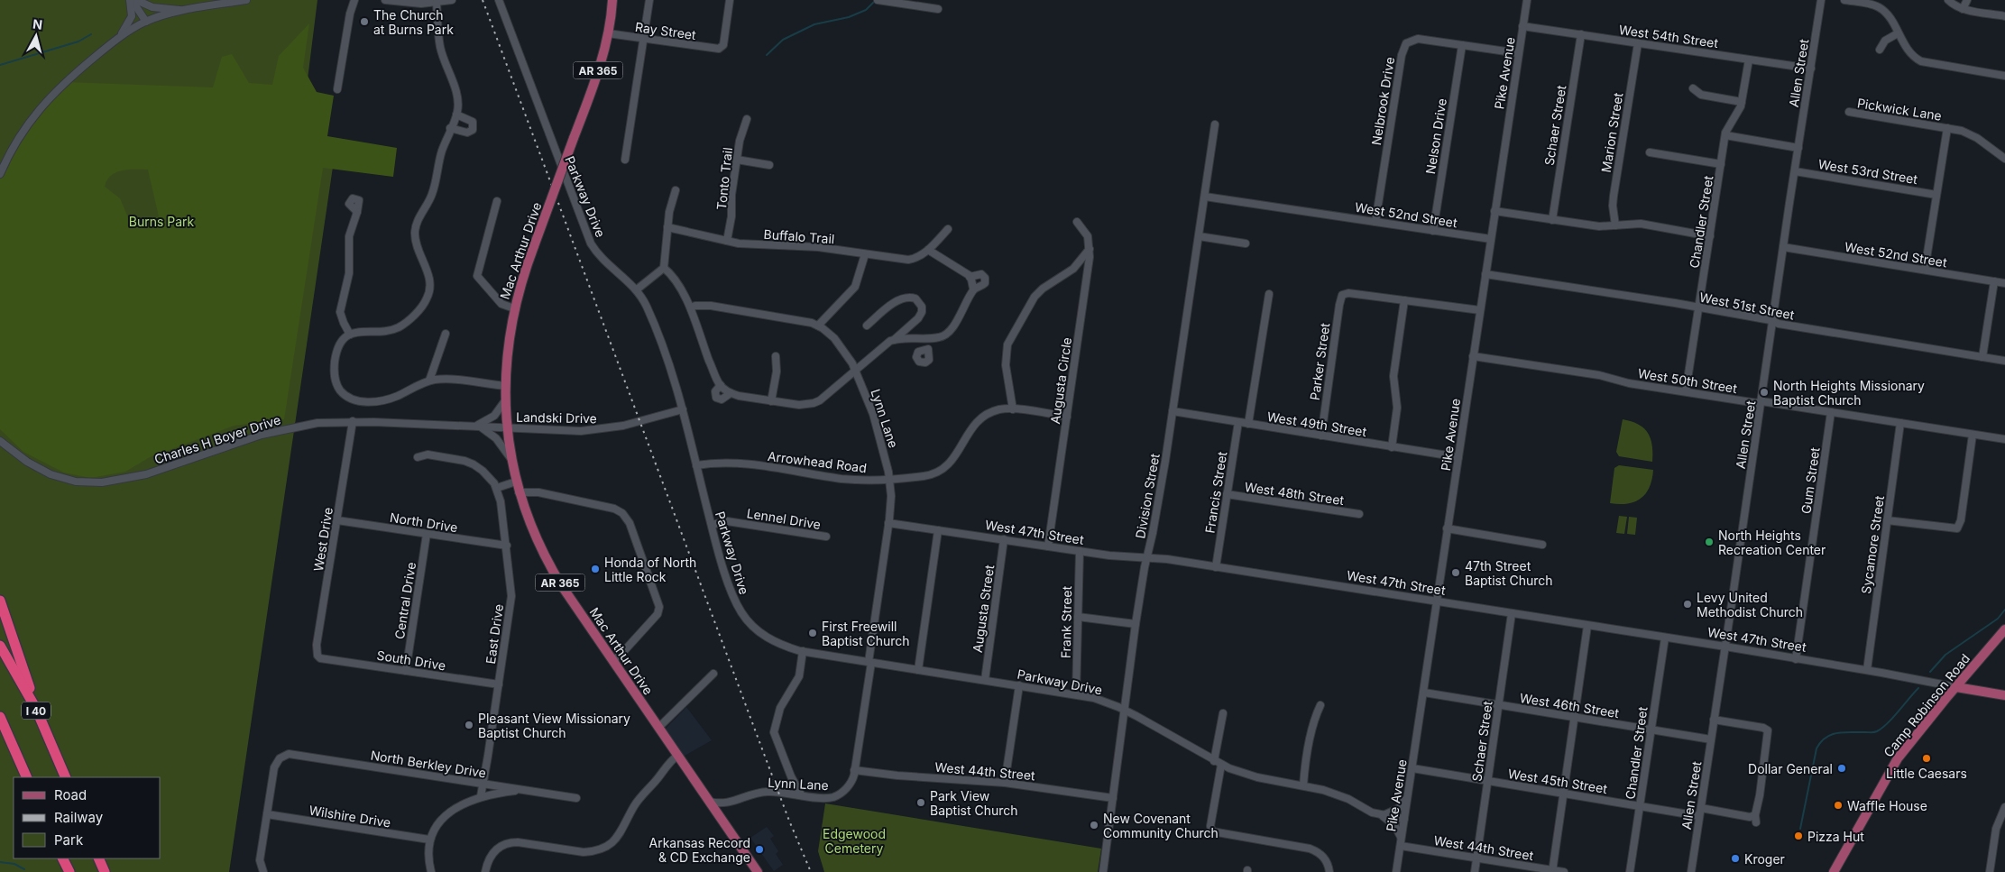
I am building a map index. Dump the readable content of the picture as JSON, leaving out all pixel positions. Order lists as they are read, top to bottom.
{
  "streets": {
    "highway": ["I 40"],
    "main road": [
      "AR 365",
      "Mac Arthur Drive",
      "West 47th Street",
      "Camp Robinson Road"
    ],
    "street": [
      "Ray Street",
      "West 54th Street",
      "Pike Avenue",
      "Allen Street",
      "Nelbrook Drive",
      "Pickwick Lane",
      "Schaer Street",
      "Marion Street",
      "Nelson Drive",
      "West 53rd Street",
      "Tonto Trail",
      "Parkway Drive",
      "West 52nd Street",
      "Chandler Street",
      "Buffalo Trail",
      "West 51st Street",
      "Parker Street",
      "Augusta Circle",
      "West 50th Street",
      "Landski Drive",
      "Lynn Lane",
      "West 49th Street",
      "Charles H Boyer Drive",
      "Arrowhead Road",
      "Gum Street",
      "Francis Street",
      "West 48th Street",
      "Division Street",
      "Lennel Drive",
      "North Drive",
      "West Drive",
      "Sycamore Street",
      "Central Drive",
      "Augusta Street",
      "Frank Street",
      "East Drive",
      "South Drive",
      "West 46th Street",
      "North Berkley Drive",
      "West 44th Street",
      "West 45th Street",
      "Wilshire Drive"
    ]
  },
  "crossings": [
    ["Ray Street", "AR 365"],
    ["Ray Street", "Mac Arthur Drive"],
    ["West 54th Street", "Pike Avenue"],
    ["West 54th Street", "Allen Street"],
    ["West 54th Street", "Schaer Street"],
    ["West 54th Street", "Marion Street"],
    ["West 54th Street", "Chandler Street"],
    ["AR 365", "Mac Arthur Drive"],
    ["Pike Avenue", "Nelbrook Drive"],
    ["Pike Avenue", "Parkway Drive"],
    ["Pike Avenue", "West 52nd Street"],
    ["Pike Avenue", "West 51st Street"],
    ["Pike Avenue", "West 50th Street"],
    ["Pike Avenue", "West 49th Street"],
    ["Pike Avenue", "West 47th Street"],
    ["Pike Avenue", "West 46th Street"],
    ["Pike Avenue", "West 44th Street"],
    ["Pike Avenue", "West 45th Street"],
    ["Allen Street", "West 53rd Street"],
    ["Allen Street", "West 52nd Street"],
    ["Allen Street", "West 51st Street"],
    ["Allen Street", "West 50th Street"],
    ["Allen Street", "West 47th Street"],
    ["Allen Street", "West 46th Street"],
    ["Allen Street", "West 45th Street"],
    ["Nelbrook Drive", "Nelson Drive"],
    ["Nelbrook Drive", "West 52nd Street"],
    ["Schaer Street", "West 47th Street"],
    ["Schaer Street", "West 46th Street"],
    ["Schaer Street", "West 44th Street"],
    ["Schaer Street", "West 45th Street"],
    ["Nelson Drive", "West 52nd Street"],
    ["Tonto Trail", "Buffalo Trail"],
    ["Parkway Drive", "Landski Drive"],
    ["Parkway Drive", "Lynn Lane"],
    ["Parkway Drive", "Arrowhead Road"],
    ["Parkway Drive", "Division Street"],
    ["Parkway Drive", "Lennel Drive"],
    ["Parkway Drive", "Augusta Street"],
    ["Parkway Drive", "Frank Street"],
    ["Parkway Drive", "West 44th Street"],
    ["West 52nd Street", "Division Street"],
    ["Chandler Street", "West 51st Street"],
    ["Chandler Street", "West 50th Street"],
    ["Chandler Street", "West 47th Street"],
    ["Chandler Street", "West 46th Street"],
    ["Chandler Street", "West 45th Street"],
    ["Mac Arthur Drive", "Landski Drive"],
    ["Mac Arthur Drive", "Lynn Lane"],
    ["Mac Arthur Drive", "Charles H Boyer Drive"],
    ["Parker Street", "West 49th Street"],
    ["Augusta Circle", "Arrowhead Road"],
    ["Augusta Circle", "West 47th Street"],
    ["West 50th Street", "Gum Street"],
    ["West 50th Street", "Sycamore Street"],
    ["Landski Drive", "Charles H Boyer Drive"],
    ["Lynn Lane", "Arrowhead Road"],
    ["Lynn Lane", "West 47th Street"],
    ["Lynn Lane", "West 44th Street"],
    ["West 49th Street", "Francis Street"],
    ["West 49th Street", "Division Street"],
    ["Charles H Boyer Drive", "West Drive"],
    ["Gum Street", "West 47th Street"],
    ["Francis Street", "West 48th Street"],
    ["Francis Street", "West 47th Street"],
    ["Division Street", "West 47th Street"],
    ["Division Street", "West 44th Street"],
    ["North Drive", "West Drive"],
    ["North Drive", "Central Drive"],
    ["North Drive", "East Drive"],
    ["West 47th Street", "Sycamore Street"],
    ["West 47th Street", "Augusta Street"],
    ["West 47th Street", "Frank Street"],
    ["West 47th Street", "Camp Robinson Road"],
    ["West Drive", "South Drive"],
    ["Central Drive", "South Drive"],
    ["East Drive", "South Drive"],
    ["East Drive", "North Berkley Drive"],
    ["North Berkley Drive", "Wilshire Drive"]
  ],
  "parks": ["Burns Park", "Edgewood Cemetery"],
  "places": [
    "The Church at Burns Park",
    "North Heights Missionary Baptist Church",
    "North Heights Recreation Center",
    "Honda of North Little Rock",
    "47th Street Baptist Church",
    "Levy United Methodist Church",
    "First Freewill Baptist Church",
    "Pleasant View Missionary Baptist Church",
    "Little Caesars",
    "Dollar General",
    "Park View Baptist Church",
    "Waffle House",
    "New Covenant Community Church",
    "Pizza Hut",
    "Arkansas Record & CD Exchange",
    "Kroger"
  ],
  "legend": ["Road", "Railway", "Park"],
  "north": "top"
}
